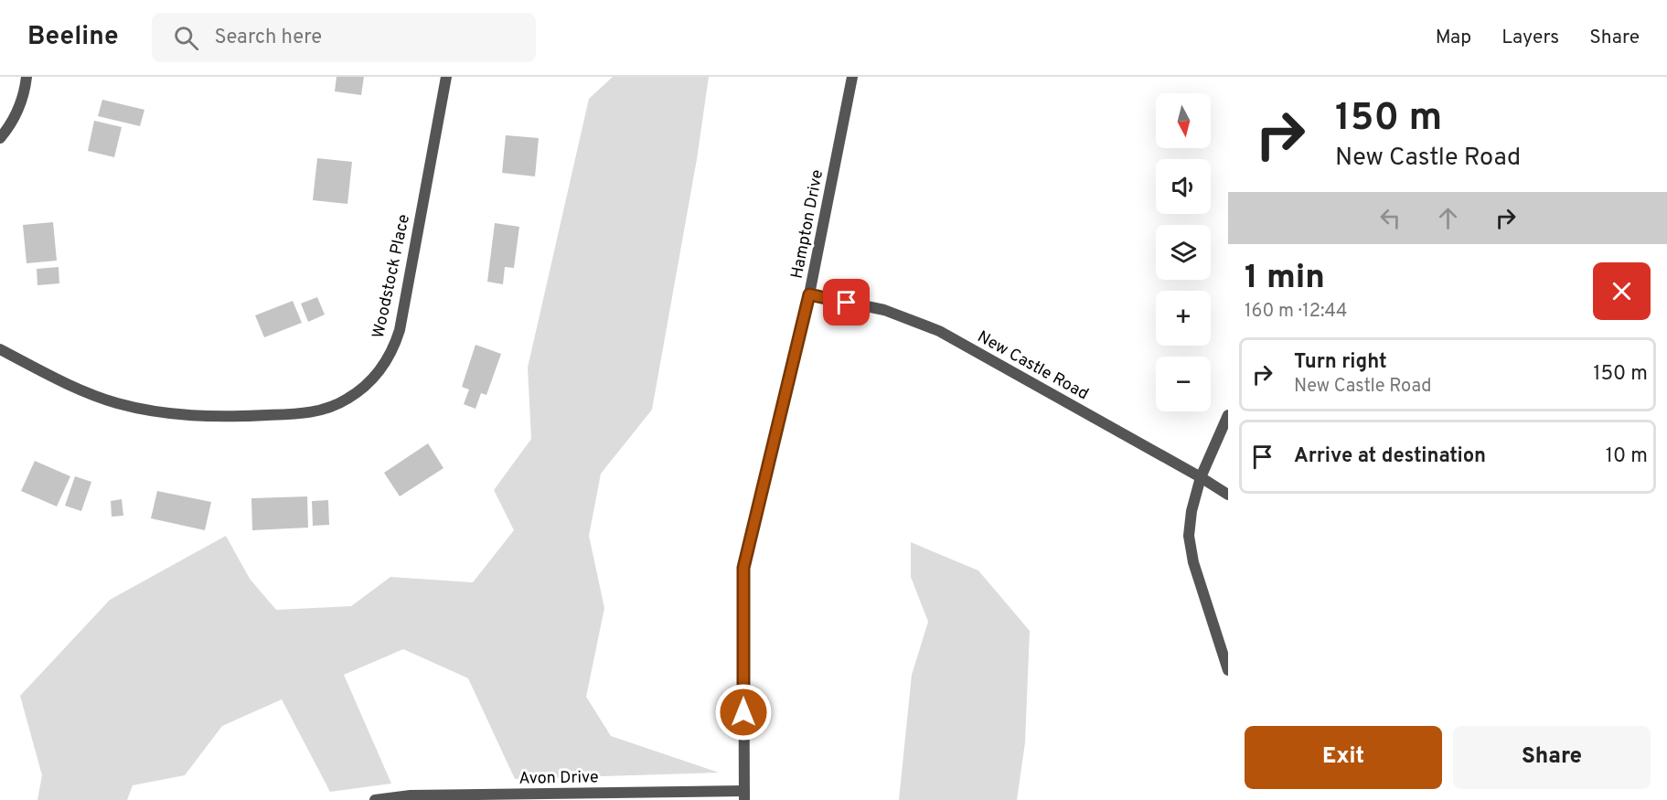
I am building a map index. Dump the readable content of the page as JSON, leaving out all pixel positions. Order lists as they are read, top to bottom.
{
  "streets": {
    "street": [
      "Hampton Drive",
      "Woodstock Place",
      "New Castle Road",
      "Avon Drive"
    ]
  },
  "crossings": [
    ["Hampton Drive", "New Castle Road"],
    ["Hampton Drive", "Avon Drive"]
  ],
  "north": "bottom",
  "page": {
    "header": "Beeline",
    "search": "Search here",
    "nav": ["Map", "Layers", "Share"],
    "turn": ["150 m", "New Castle Road"],
    "map_buttons": ["+", "−"],
    "heading": ["1 min", "160 m · 12:44"],
    "list": [
      {
        "name": "Turn right",
        "note": "New Castle Road",
        "value": "150 m"
      },
      {
        "name": "Arrive at destination",
        "value": "10 m"
      }
    ],
    "buttons": ["Exit", "Share"]
  }
}
